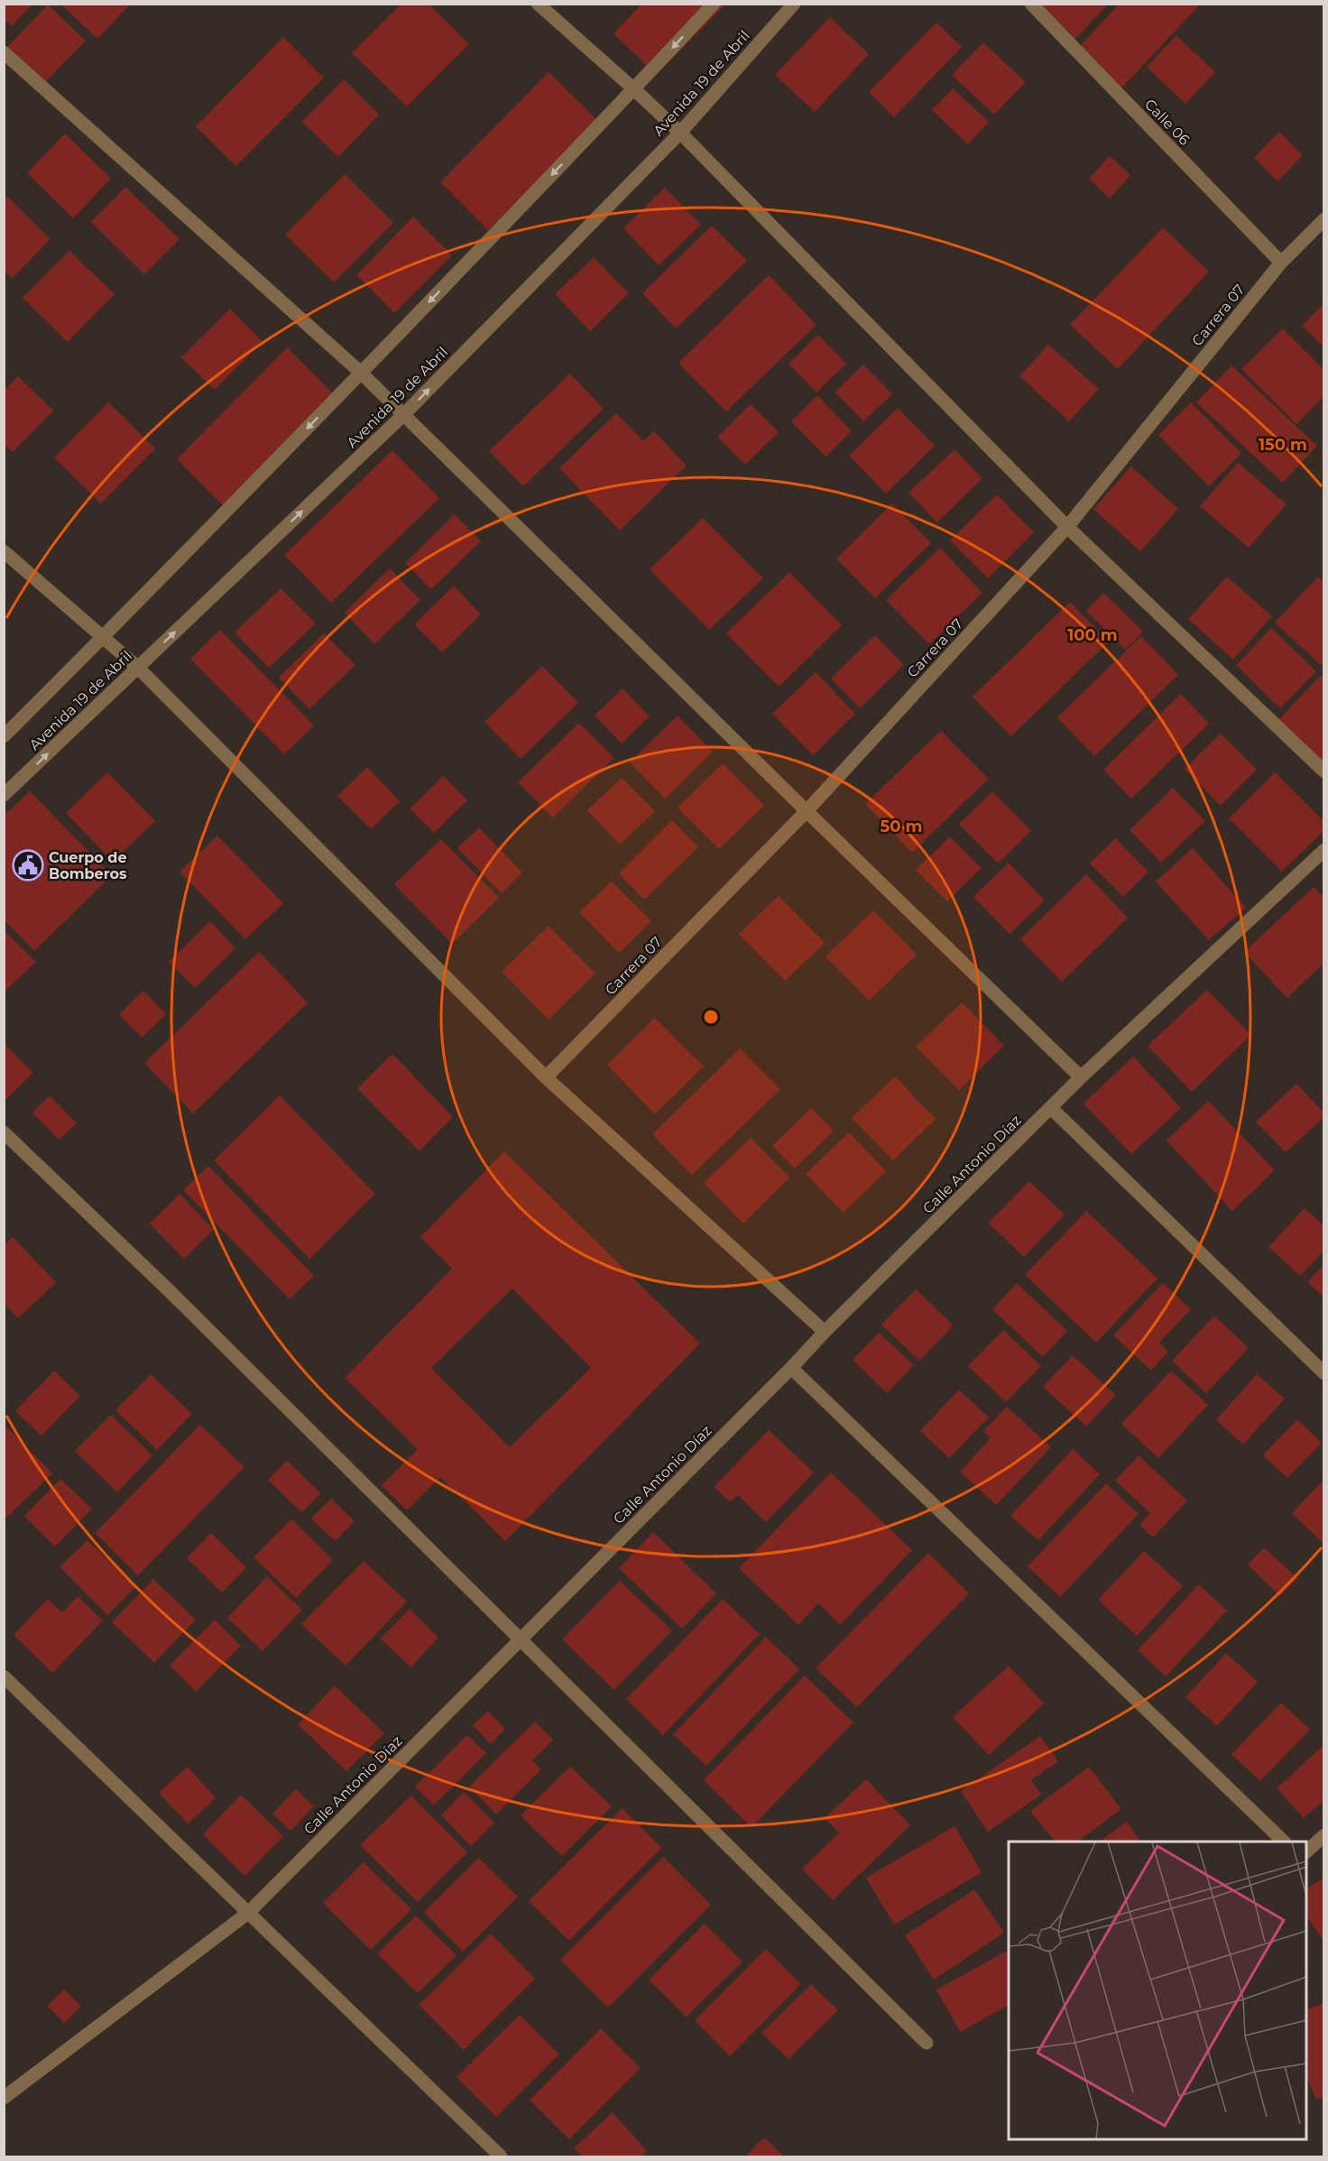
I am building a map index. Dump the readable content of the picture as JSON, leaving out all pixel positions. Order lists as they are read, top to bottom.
{
  "streets": {
    "street": [
      "Avenida 19 de Abril",
      "Calle 06",
      "Carrera 07",
      "Calle Antonio Díaz"
    ]
  },
  "crossings": [
    ["Calle 06", "Carrera 07"]
  ],
  "places": {
    "public building": ["Cuerpo de Bomberos"]
  },
  "rings": ["150 m", "100 m", "50 m"]
}
